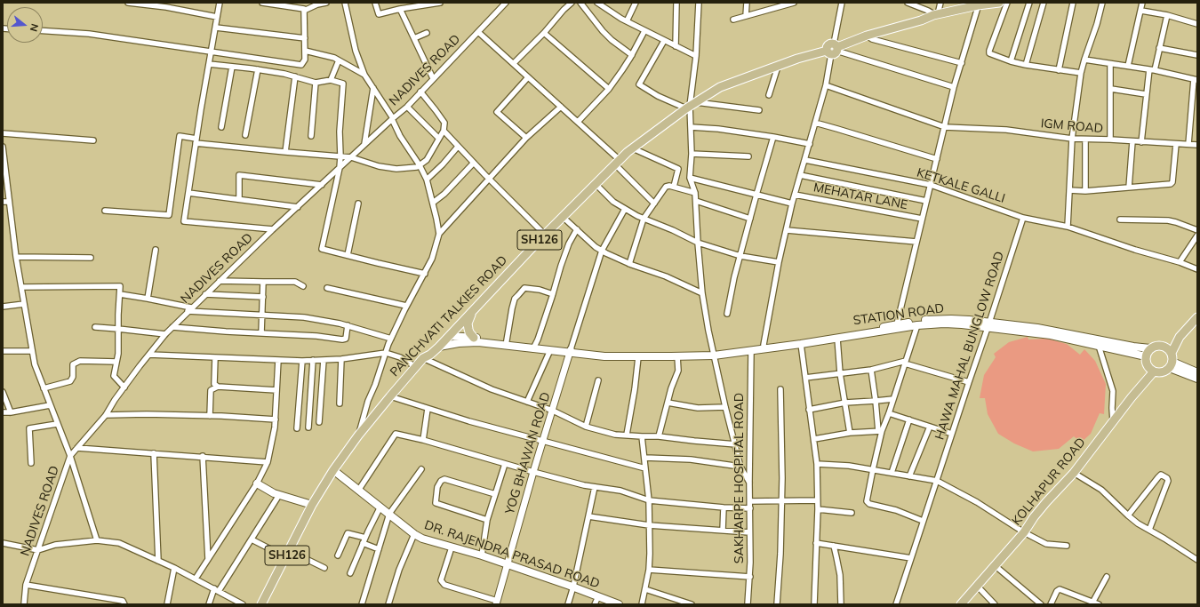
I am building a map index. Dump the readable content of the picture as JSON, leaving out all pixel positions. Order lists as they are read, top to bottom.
{
  "streets": {
    "main road": [
      "SH126",
      "STATION ROAD",
      "PANCHVATI TALKIES ROAD",
      "KOLHAPUR ROAD",
      "DR. RAJENDRA PRASAD ROAD"
    ],
    "street": [
      "NADIVES ROAD",
      "IGM ROAD",
      "KETKALE GALLI",
      "MEHATAR LANE",
      "HAWA MAHAL BUNGLOW ROAD",
      "YOG BHAWAN ROAD",
      "SAKHARPE HOSPITAL ROAD"
    ]
  },
  "crossings": [
    ["KETKALE GALLI", "HAWA MAHAL BUNGLOW ROAD"],
    ["SH126", "PANCHVATI TALKIES ROAD"],
    ["STATION ROAD", "HAWA MAHAL BUNGLOW ROAD"],
    ["STATION ROAD", "SAKHARPE HOSPITAL ROAD"],
    ["STATION ROAD", "KOLHAPUR ROAD"],
    ["PANCHVATI TALKIES ROAD", "DR. RAJENDRA PRASAD ROAD"],
    ["YOG BHAWAN ROAD", "DR. RAJENDRA PRASAD ROAD"]
  ],
  "north": "right"
}
